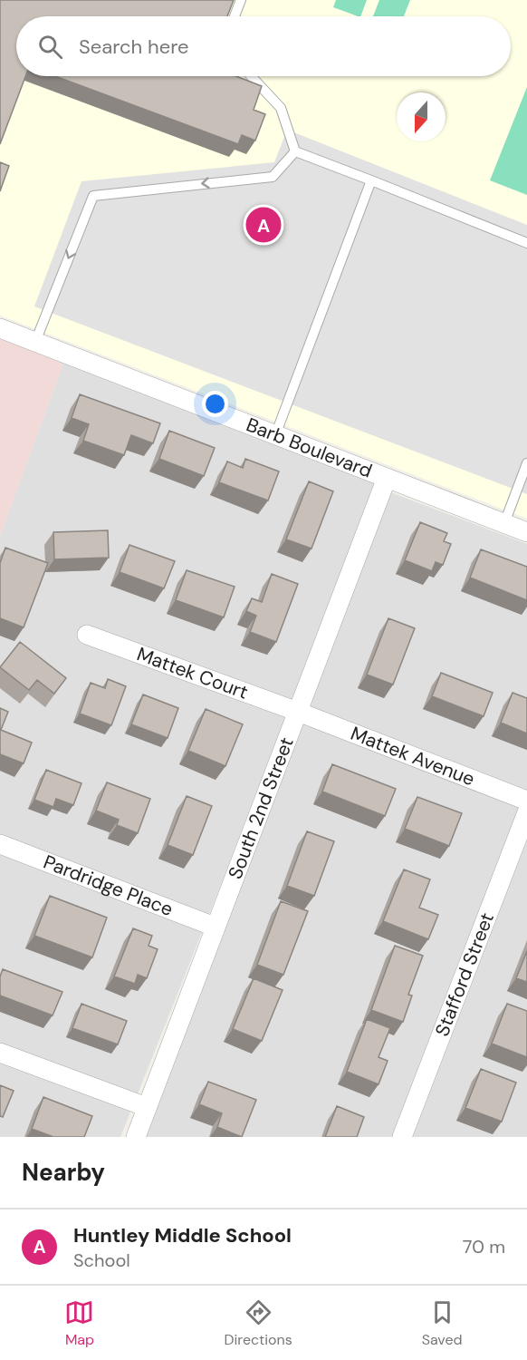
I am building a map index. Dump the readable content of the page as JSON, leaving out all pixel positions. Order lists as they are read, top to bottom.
{
  "streets": {
    "street": [
      "Barb Boulevard",
      "Mattek Court",
      "Mattek Avenue",
      "South 2nd Street",
      "Pardridge Place",
      "Stafford Street"
    ]
  },
  "crossings": [
    ["Barb Boulevard", "South 2nd Street"],
    ["Mattek Court", "Mattek Avenue"],
    ["Mattek Court", "South 2nd Street"],
    ["Mattek Avenue", "South 2nd Street"],
    ["South 2nd Street", "Pardridge Place"]
  ],
  "north": "bottom",
  "page": {
    "search": "Search here",
    "pins": "A",
    "heading": "Nearby",
    "list": [
      {
        "mark": "A",
        "name": "Huntley Middle School",
        "note": "School",
        "value": "70 m"
      }
    ],
    "nav": ["Map", "Directions", "Saved"]
  }
}
